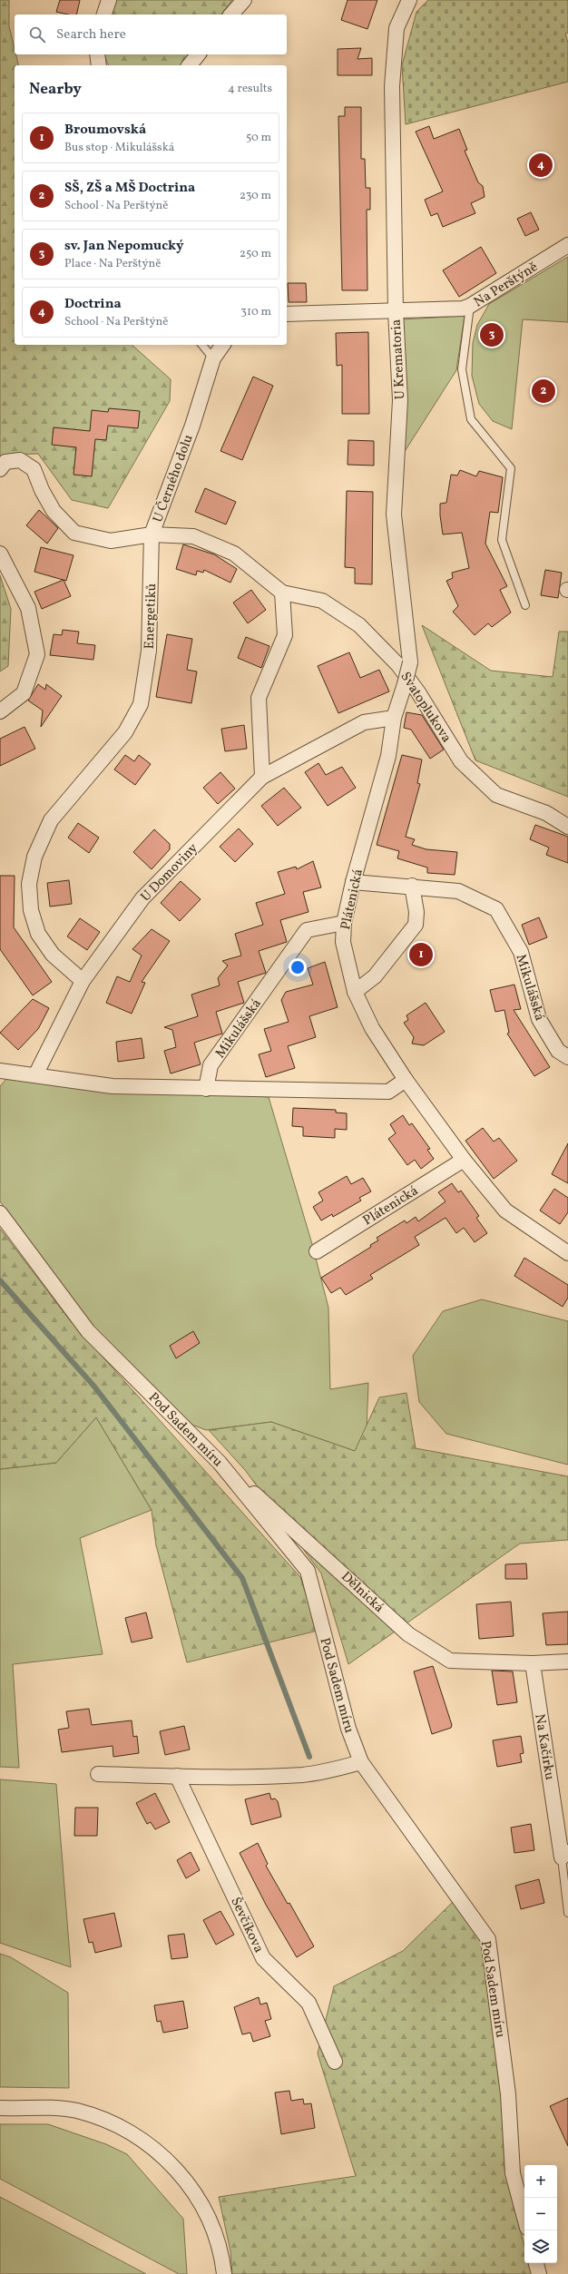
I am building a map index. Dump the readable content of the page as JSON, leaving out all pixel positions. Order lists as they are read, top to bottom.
{
  "streets": {
    "street": [
      "Na Perštýně",
      "U Krematoria",
      "U Černého dolu",
      "Energetiků",
      "Svatoplukova",
      "U Domoviny",
      "Plátenická",
      "Mikulášská",
      "Pod Sadem míru",
      "Dělnická",
      "Na Kačírku",
      "Ševčíkova"
    ]
  },
  "crossings": [
    ["Na Perštýně", "U Krematoria"],
    ["U Krematoria", "U Domoviny"],
    ["U Krematoria", "Plátenická"],
    ["U Černého dolu", "Energetiků"],
    ["Energetiků", "U Domoviny"],
    ["U Domoviny", "Plátenická"],
    ["Plátenická", "Mikulášská"],
    ["Pod Sadem míru", "Dělnická"],
    ["Dělnická", "Na Kačírku"]
  ],
  "page": {
    "search": "Search here",
    "heading": ["Nearby", "4 results"],
    "list": [
      {
        "mark": "1",
        "name": "Broumovská",
        "note": "Bus stop · Mikulášská",
        "value": "50 m"
      },
      {
        "mark": "2",
        "name": "SŠ, ZŠ a MŠ Doctrina",
        "note": "School · Na Perštýně",
        "value": "230 m"
      },
      {
        "mark": "3",
        "name": "sv. Jan Nepomucký",
        "note": "Place · Na Perštýně",
        "value": "250 m"
      },
      {
        "mark": "4",
        "name": "Doctrina",
        "note": "School · Na Perštýně",
        "value": "310 m"
      }
    ],
    "pins": [
      "4",
      "3",
      "2",
      "1"
    ],
    "map_buttons": ["+", "−"]
  }
}
